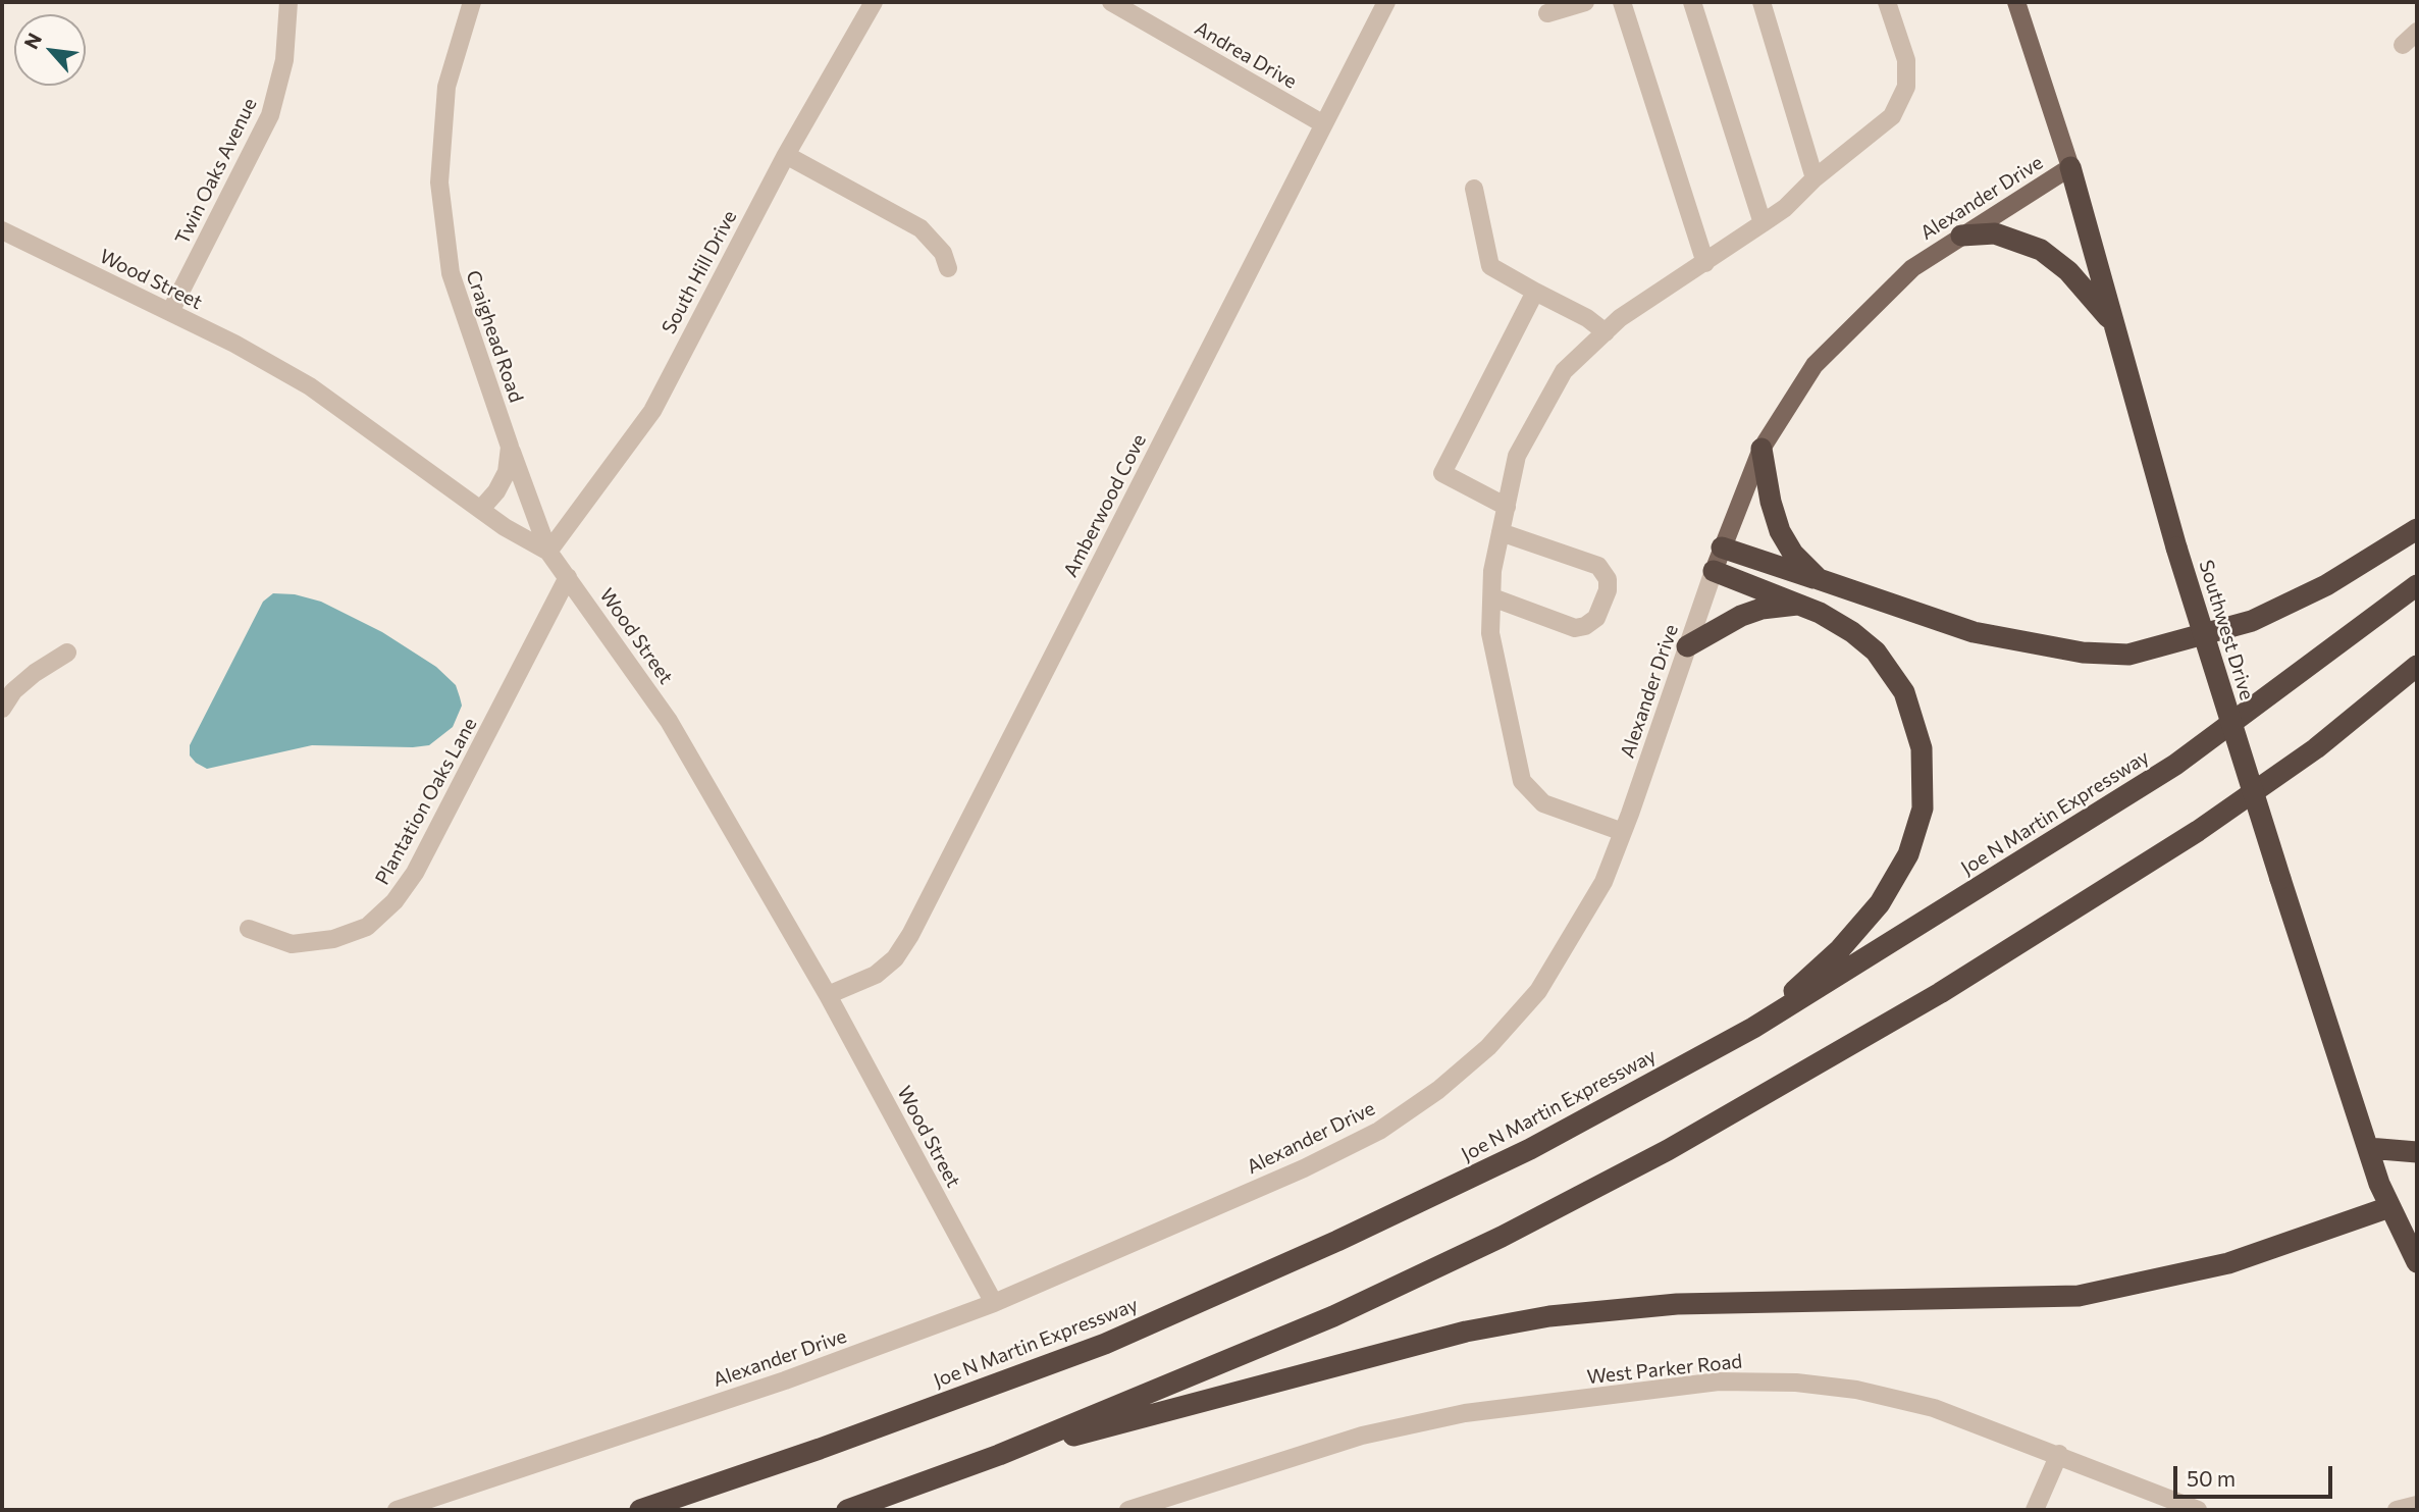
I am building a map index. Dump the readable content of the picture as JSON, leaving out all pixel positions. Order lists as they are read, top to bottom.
{
  "streets": {
    "highway": ["Southwest Drive", "Joe N Martin Expressway"],
    "main road": ["Alexander Drive"],
    "street": [
      "Andrea Drive",
      "Twin Oaks Avenue",
      "South Hill Drive",
      "Wood Street",
      "Craighead Road",
      "Amberwood Cove",
      "Plantation Oaks Lane",
      "West Parker Road"
    ]
  },
  "crossings": [
    ["Andrea Drive", "Amberwood Cove"],
    ["Twin Oaks Avenue", "Wood Street"],
    ["Alexander Drive", "Wood Street"],
    ["Alexander Drive", "Southwest Drive"],
    ["South Hill Drive", "Wood Street"],
    ["South Hill Drive", "Craighead Road"],
    ["Wood Street", "Craighead Road"],
    ["Wood Street", "Amberwood Cove"],
    ["Wood Street", "Plantation Oaks Lane"]
  ],
  "scale_bar": "50 m",
  "north": "top left"
}
